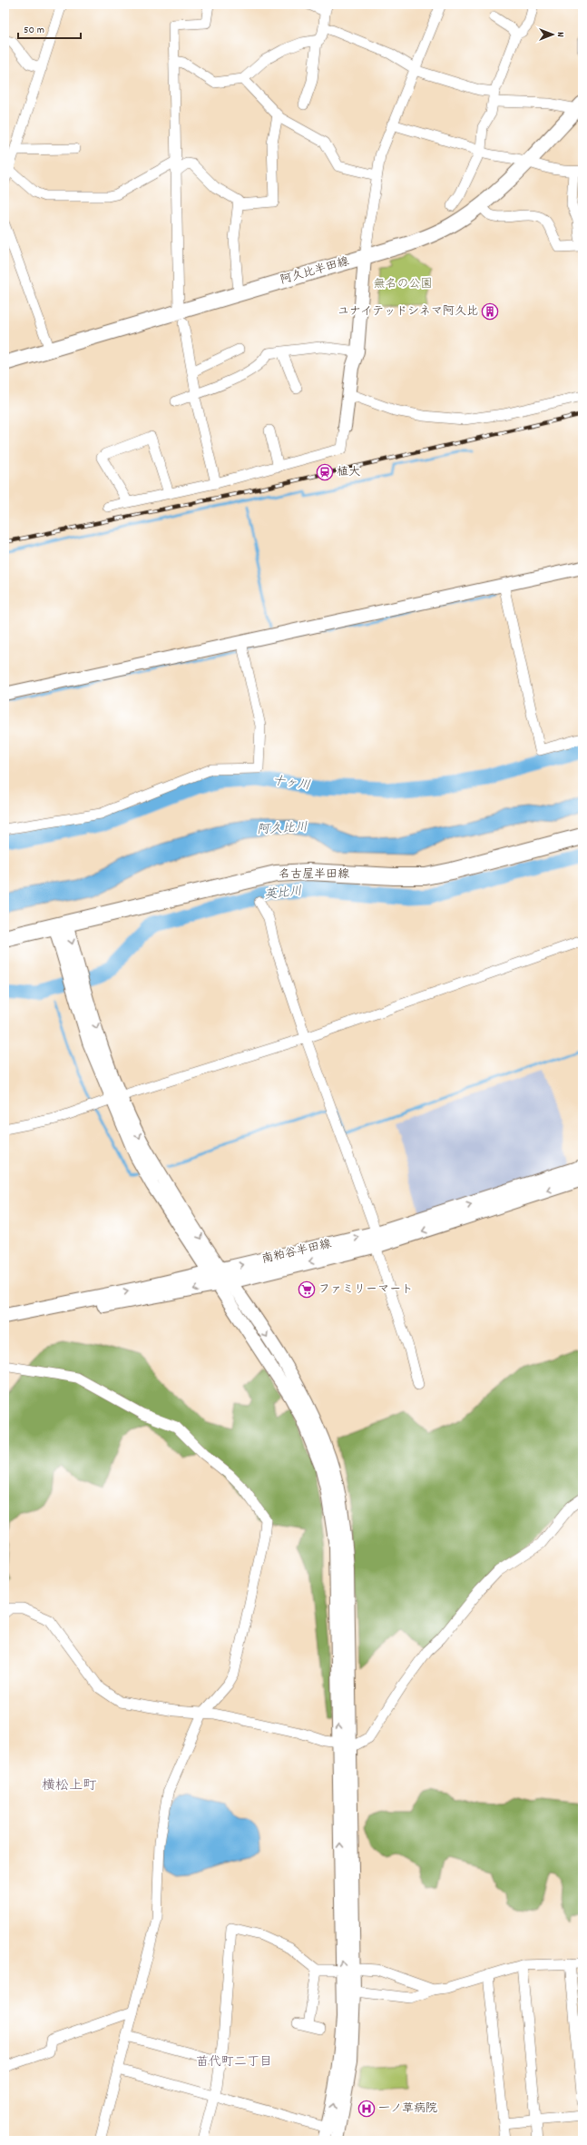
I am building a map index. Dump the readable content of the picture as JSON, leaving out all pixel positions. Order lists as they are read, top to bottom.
{
  "streets": {
    "main road": ["阿久比半田線", "名古屋半田線", "南粕谷半田線"]
  },
  "districts": ["横松上町", "苗代町二丁目"],
  "water": ["十ヶ川", "阿久比川", "英比川"],
  "parks": ["無名の公園"],
  "places": {
    "building": ["ユナイテッドシネマ阿久比"],
    "station": ["植大"],
    "supermarket": ["ファミリーマート"],
    "hospital": ["一ノ草病院"]
  },
  "scale_bar": "50 m",
  "north": "right"
}
